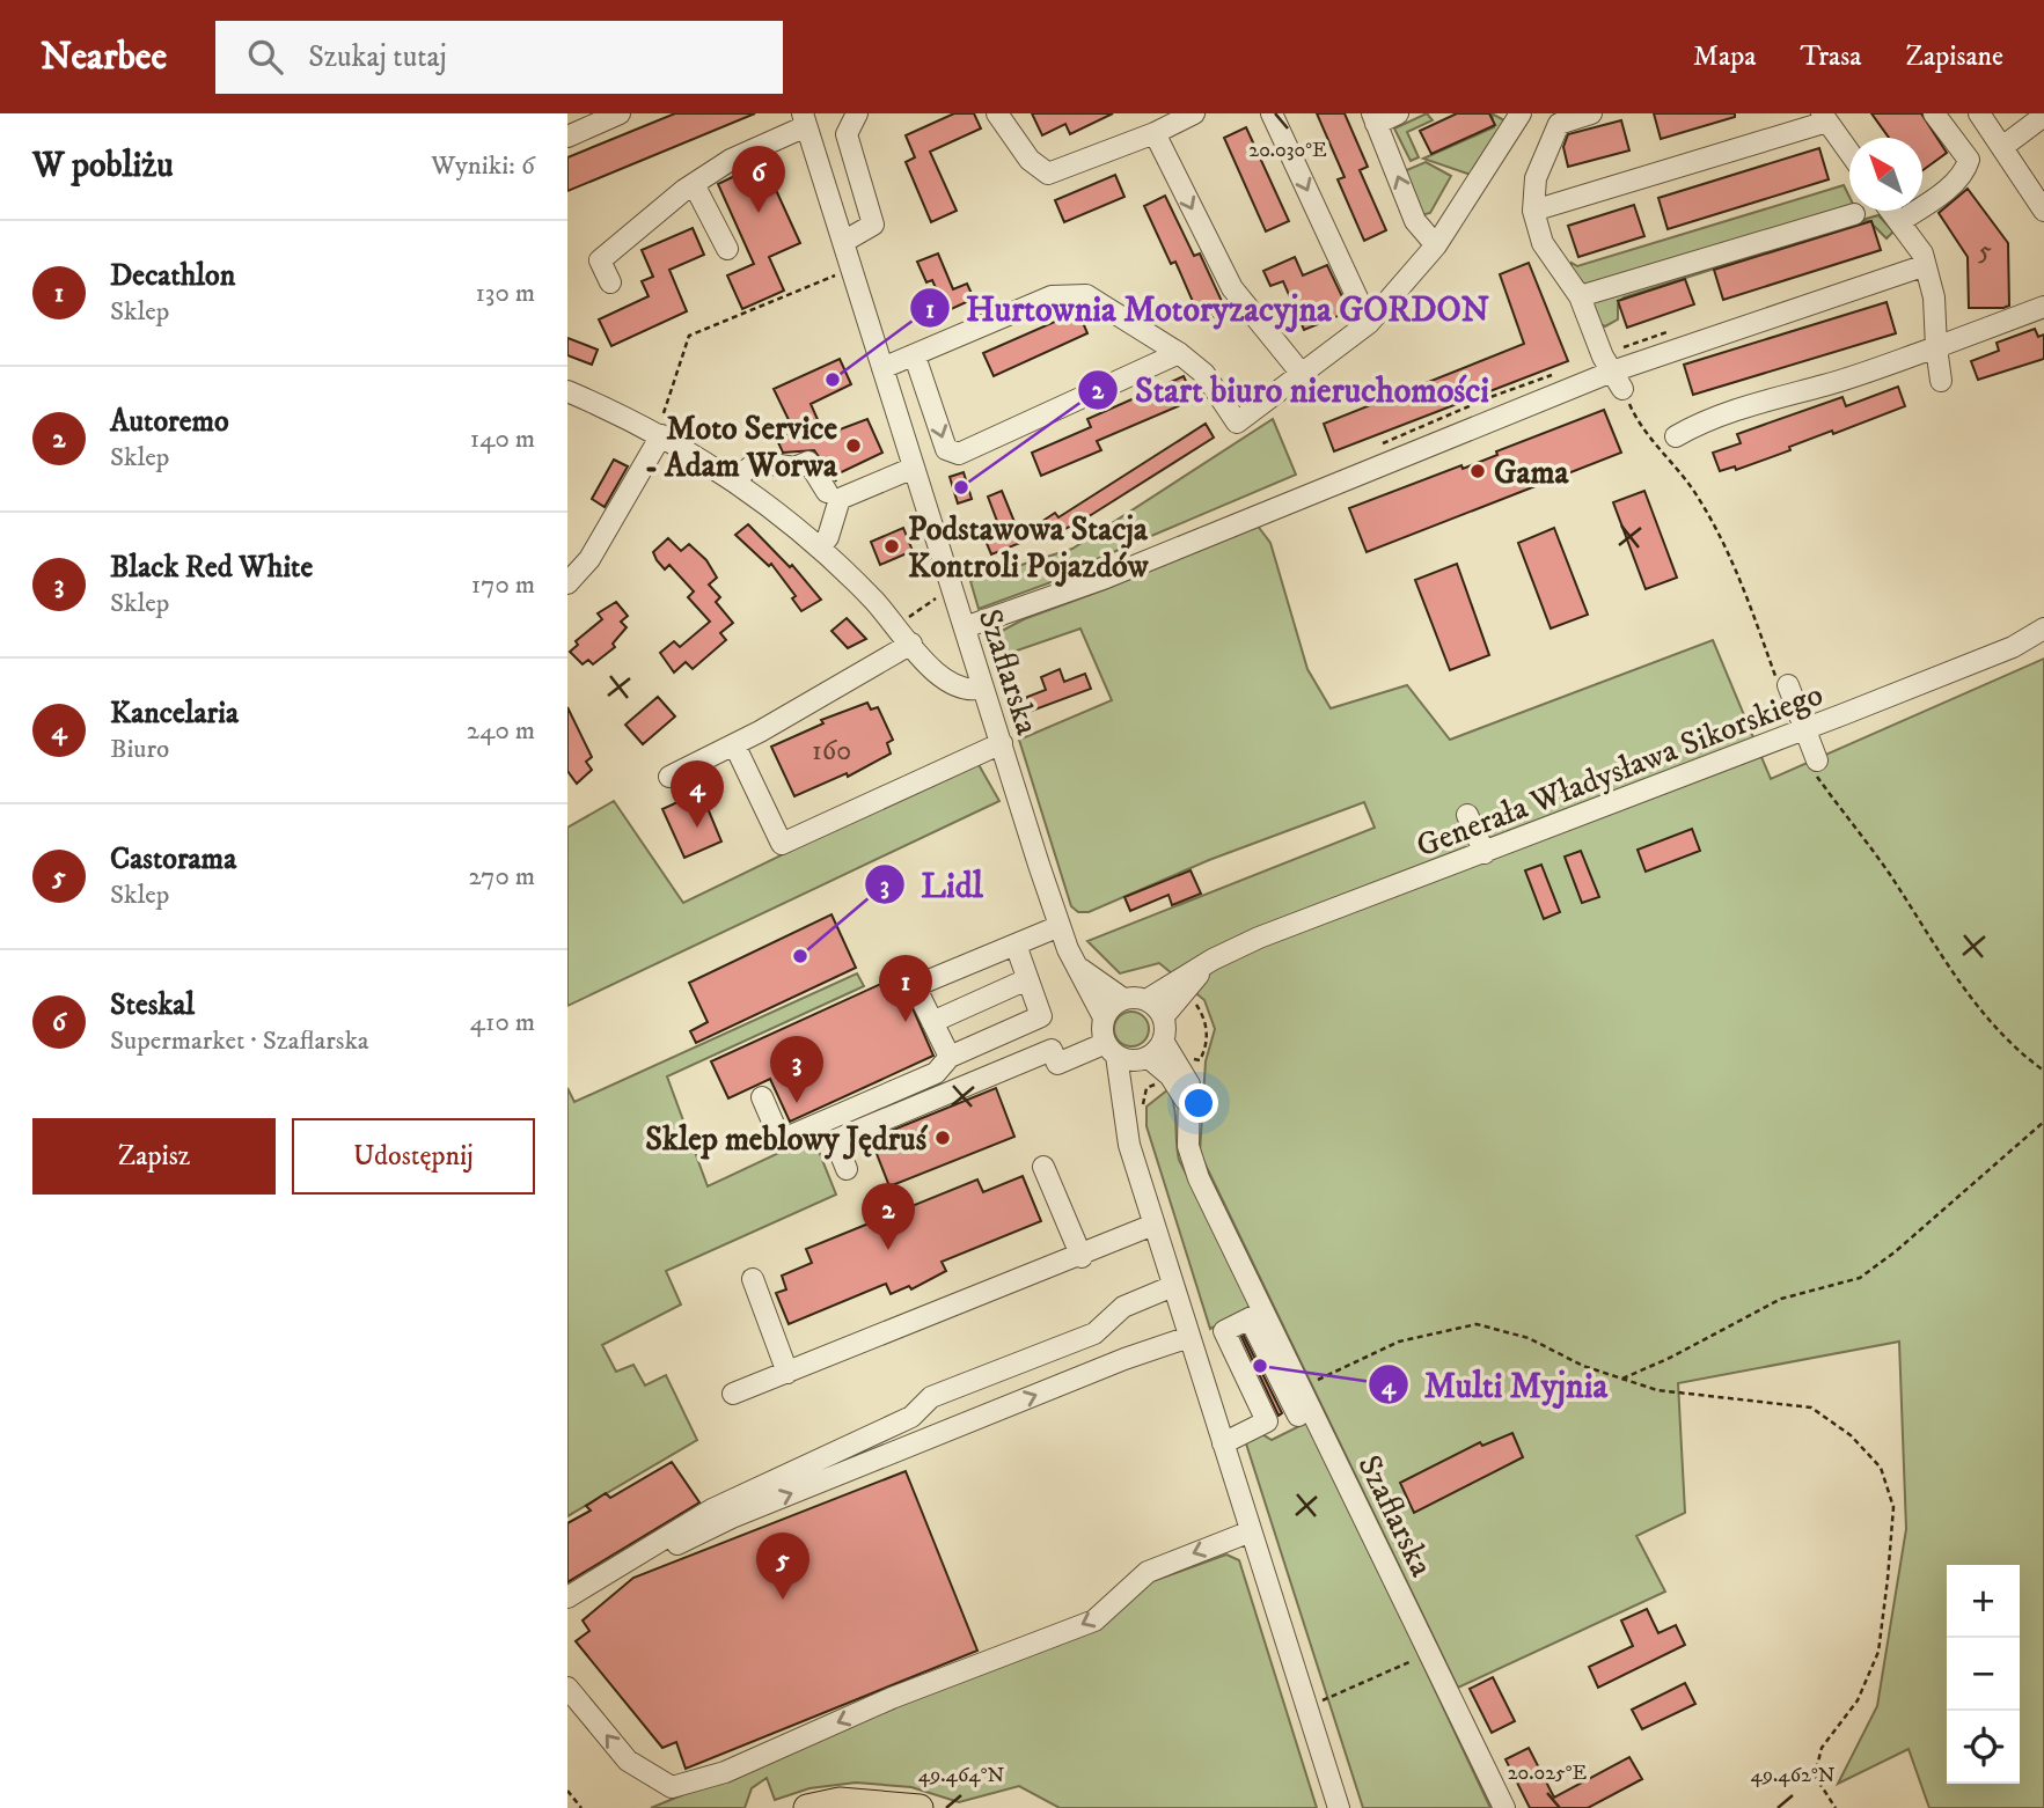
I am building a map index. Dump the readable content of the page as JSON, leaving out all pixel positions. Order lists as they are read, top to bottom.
{
  "streets": {
    "street": ["Szaflarska", "Generała Władysława Sikorskiego"]
  },
  "crossings": [
    ["Szaflarska", "Generała Władysława Sikorskiego"]
  ],
  "places": [
    "Hurtownia Motoryzacyjna GORDON",
    "Moto Service - Adam Worwa",
    "Gama",
    "Start biuro nieruchomości",
    "Podstawowa Stacja Kontroli Pojazdów",
    "Lidl",
    "Sklep meblowy Jędruś",
    "Multi Myjnia"
  ],
  "house_numbers": ["5", "160"],
  "north": "top left",
  "page": {
    "header": "Nearbee",
    "search": "Szukaj tutaj",
    "nav": ["Mapa", "Trasa", "Zapisane"],
    "heading": ["W pobliżu", "Wyniki: 6"],
    "pins": [
      "6",
      "4",
      "1",
      "3",
      "2",
      "5"
    ],
    "list": [
      {
        "mark": "1",
        "name": "Decathlon",
        "note": "Sklep",
        "value": "130 m"
      },
      {
        "mark": "2",
        "name": "Autoremo",
        "note": "Sklep",
        "value": "140 m"
      },
      {
        "mark": "3",
        "name": "Black Red White",
        "note": "Sklep",
        "value": "170 m"
      },
      {
        "mark": "4",
        "name": "Kancelaria",
        "note": "Biuro",
        "value": "240 m"
      },
      {
        "mark": "5",
        "name": "Castorama",
        "note": "Sklep",
        "value": "270 m"
      },
      {
        "mark": "6",
        "name": "Steskal",
        "note": "Supermarket · Szaflarska",
        "value": "410 m"
      }
    ],
    "buttons": ["Zapisz", "Udostępnij"],
    "map_buttons": ["+", "−"]
  },
  "coordinates": [
    "20.030°E",
    "20.025°E",
    "49.464°N",
    "49.462°N"
  ]
}
